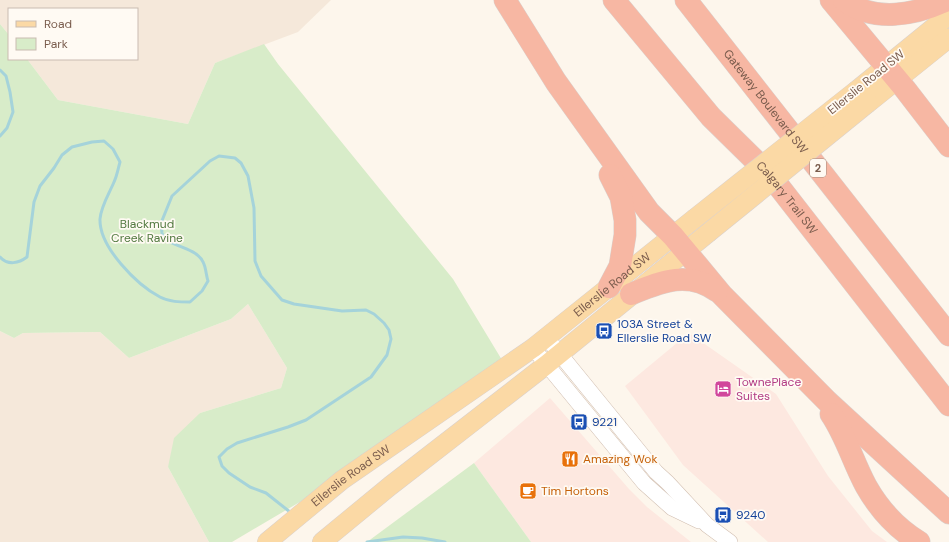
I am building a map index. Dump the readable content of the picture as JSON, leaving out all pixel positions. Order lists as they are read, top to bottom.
{
  "streets": {
    "highway": ["Gateway Boulevard SW", "2", "Calgary Trail SW"],
    "main road": ["Ellerslie Road SW"]
  },
  "parks": ["Blackmud Creek Ravine"],
  "places": {
    "bus stop": ["103A Street & Ellerslie Road SW", "9221", "9240"],
    "hotel": ["TownePlace Suites"],
    "restaurant": ["Amazing Wok"],
    "cafe": ["Tim Hortons"]
  },
  "legend": ["Road", "Park"]
}
